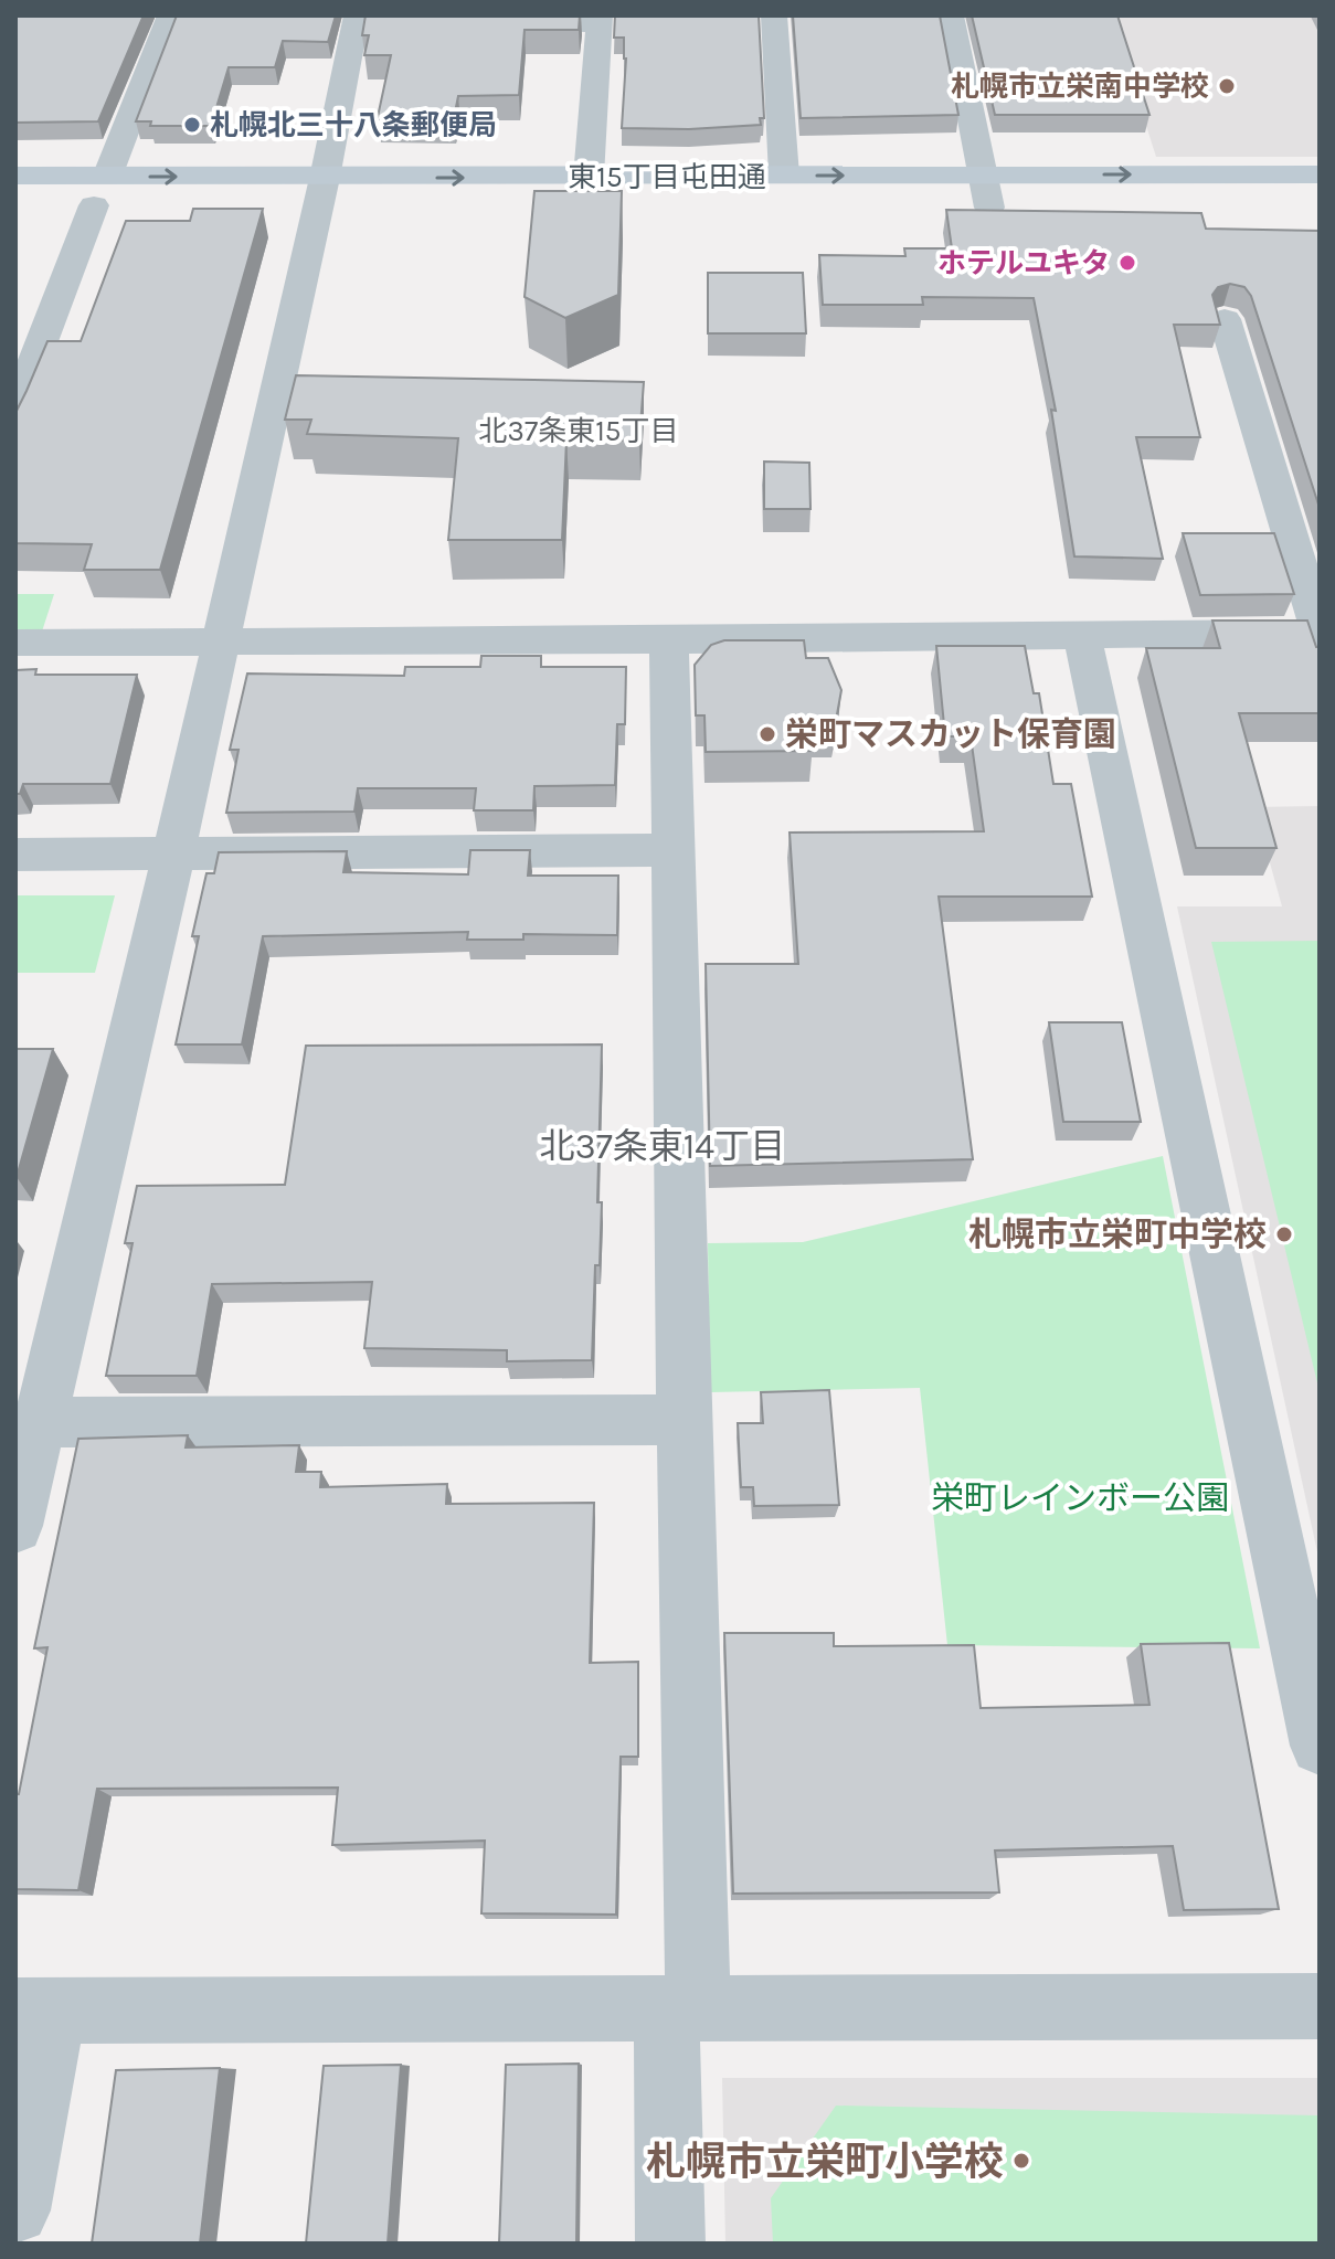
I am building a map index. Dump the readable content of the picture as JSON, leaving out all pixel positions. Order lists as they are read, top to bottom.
{
  "streets": {
    "street": ["東15丁目屯田通"]
  },
  "one_way": ["東15丁目屯田通"],
  "districts": ["北37条東15丁目", "北37条東14丁目"],
  "parks": ["栄町レインボー公園"],
  "places": [
    "札幌市立栄南中学校",
    "札幌北三十八条郵便局",
    "ホテルユキタ",
    "栄町マスカット保育園",
    "札幌市立栄町中学校",
    "札幌市立栄町小学校"
  ]
}
